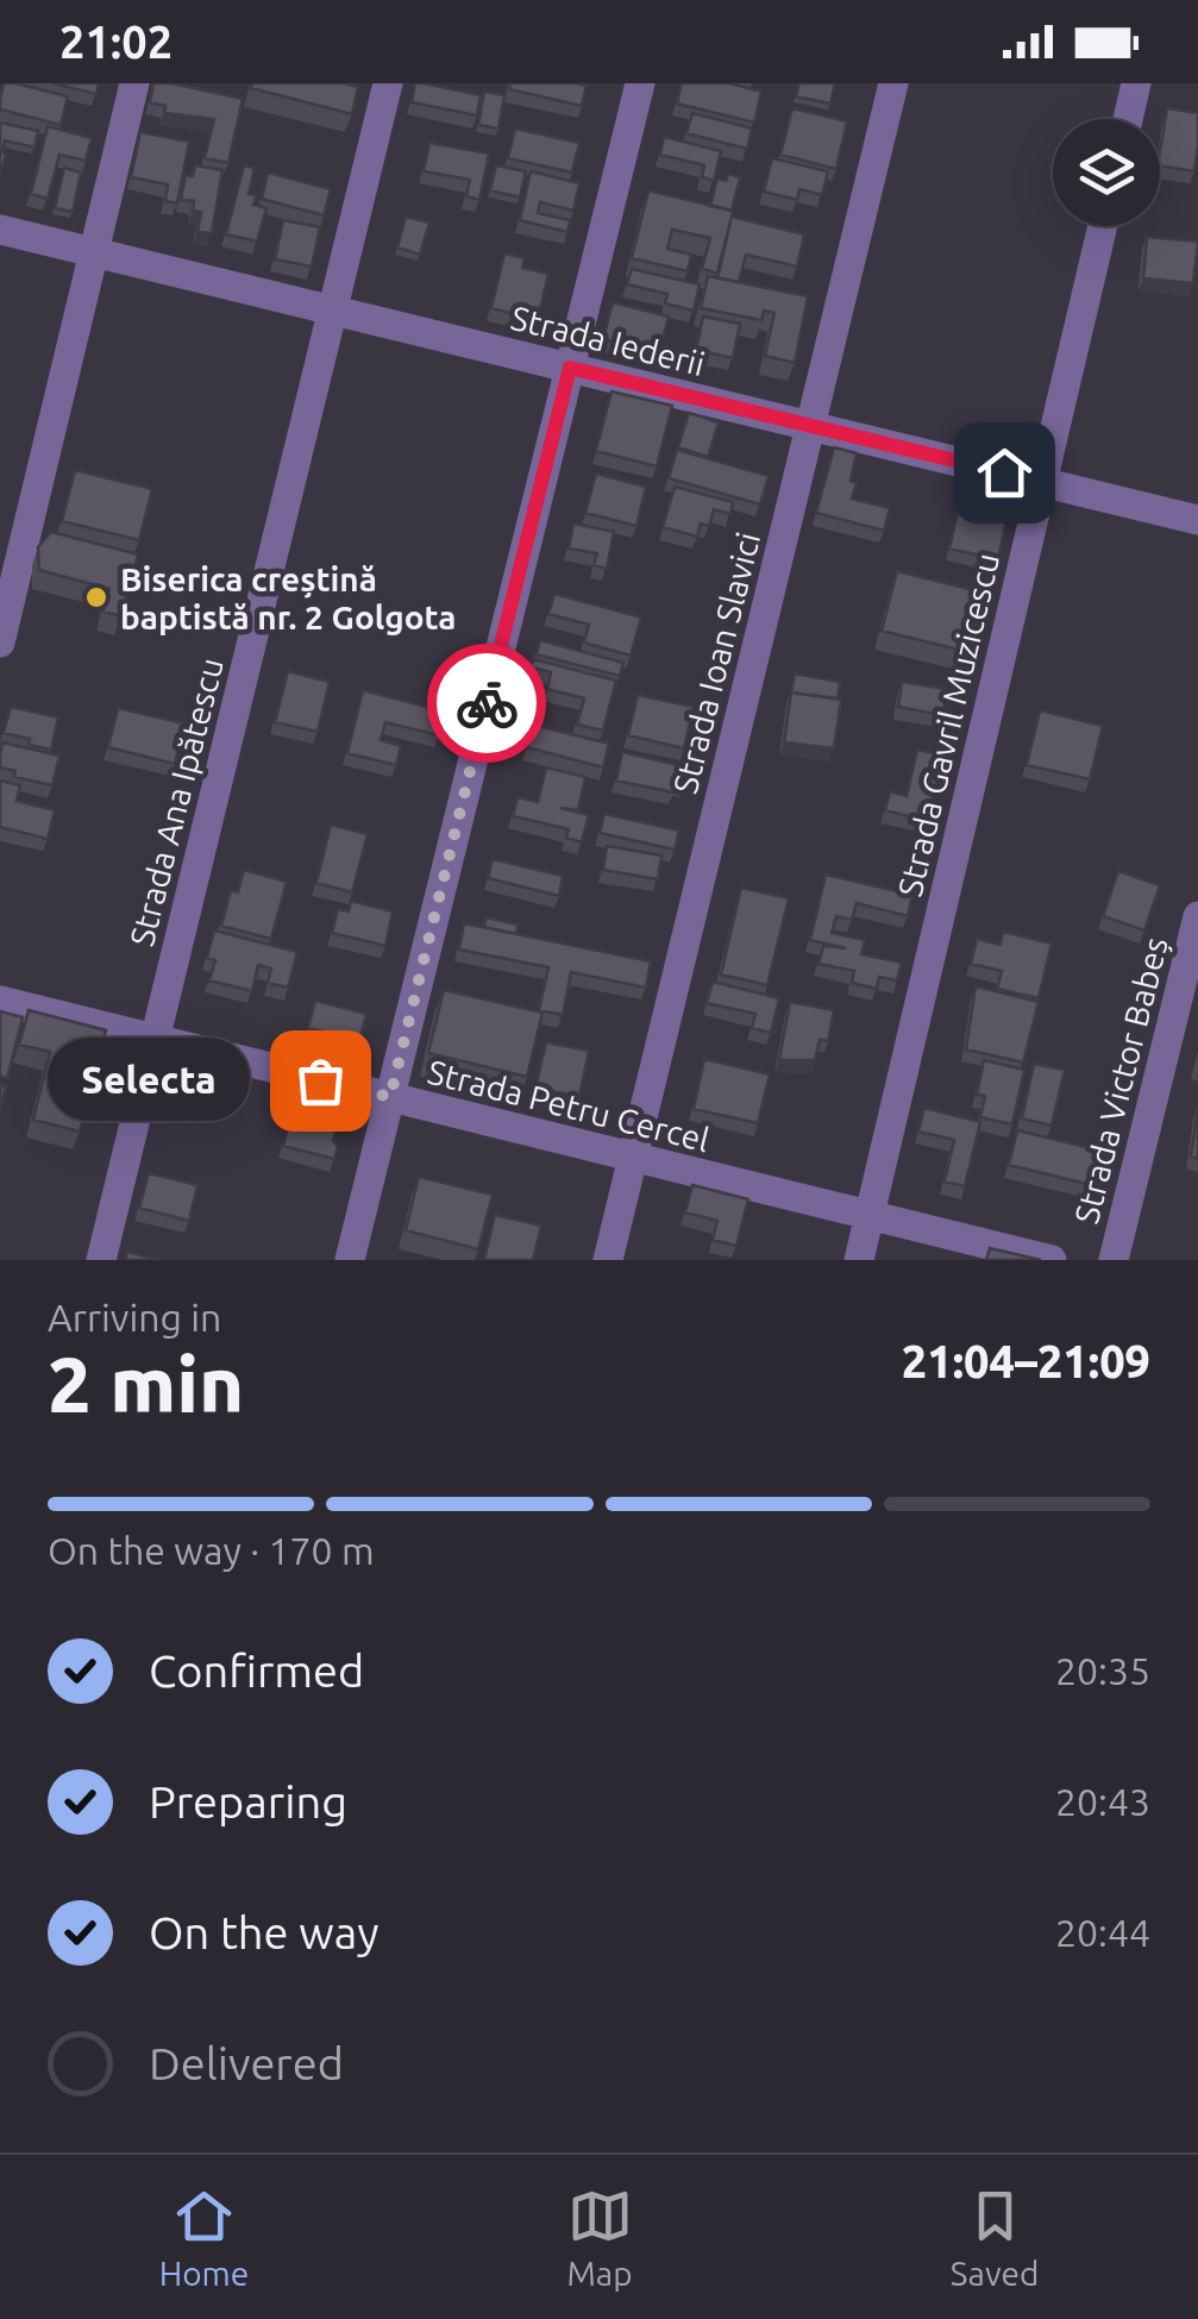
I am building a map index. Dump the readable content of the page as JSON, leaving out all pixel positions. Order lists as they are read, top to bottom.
{
  "streets": {
    "street": [
      "Strada Iederii",
      "Strada Ioan Slavici",
      "Strada Gavril Muzicescu",
      "Strada Ana Ipătescu",
      "Strada Victor Babeș",
      "Strada Petru Cercel"
    ]
  },
  "crossings": [
    ["Strada Iederii", "Strada Ioan Slavici"],
    ["Strada Iederii", "Strada Gavril Muzicescu"],
    ["Strada Iederii", "Strada Ana Ipătescu"],
    ["Strada Ioan Slavici", "Strada Petru Cercel"],
    ["Strada Gavril Muzicescu", "Strada Petru Cercel"],
    ["Strada Ana Ipătescu", "Strada Petru Cercel"]
  ],
  "places": ["Biserica creștină baptistă nr. 2 Golgota", "Selecta"],
  "page": {
    "status": "21:02",
    "bubble": "Selecta",
    "heading": ["2 min", "Arriving in", "21:04–21:09"],
    "bar": "On the way · 170 m",
    "list": [
      ["Confirmed", "20:35"],
      ["Preparing", "20:43"],
      ["On the way", "20:44"],
      "Delivered"
    ],
    "tabs": ["Home", "Map", "Saved"]
  }
}
